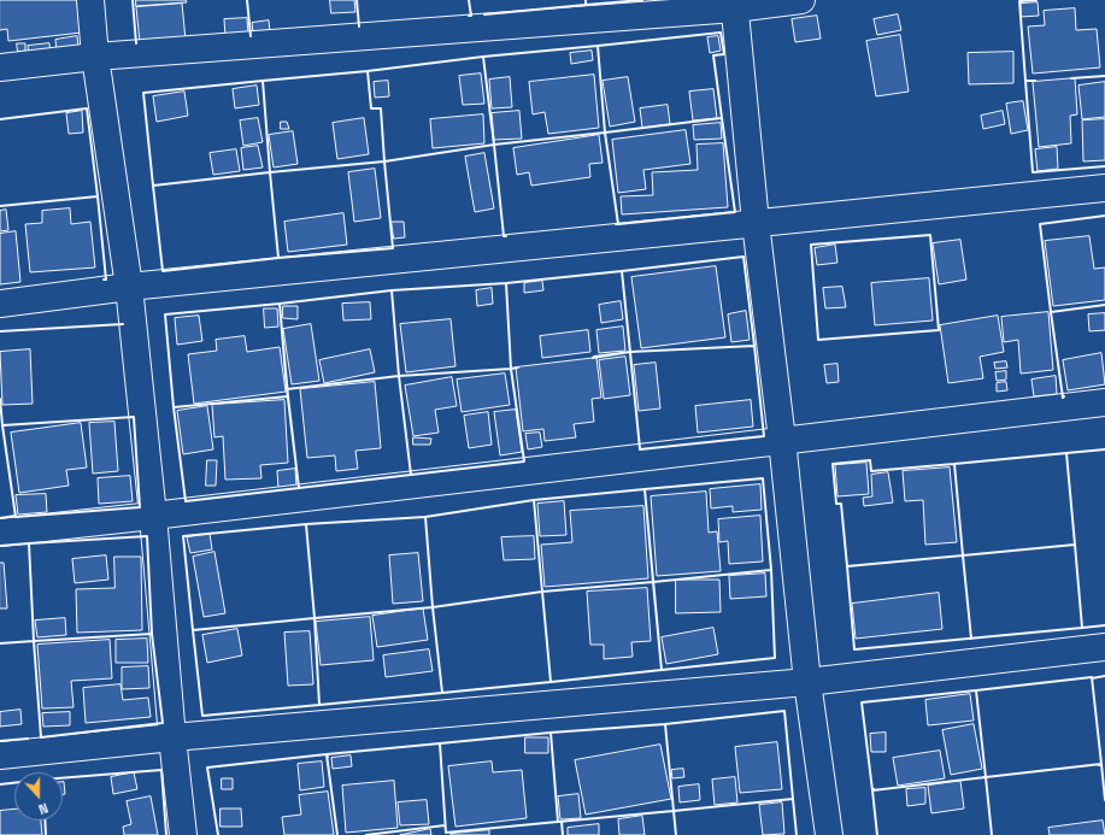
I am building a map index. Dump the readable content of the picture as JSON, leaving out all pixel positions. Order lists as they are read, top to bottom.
{
  "north": "bottom"
}
